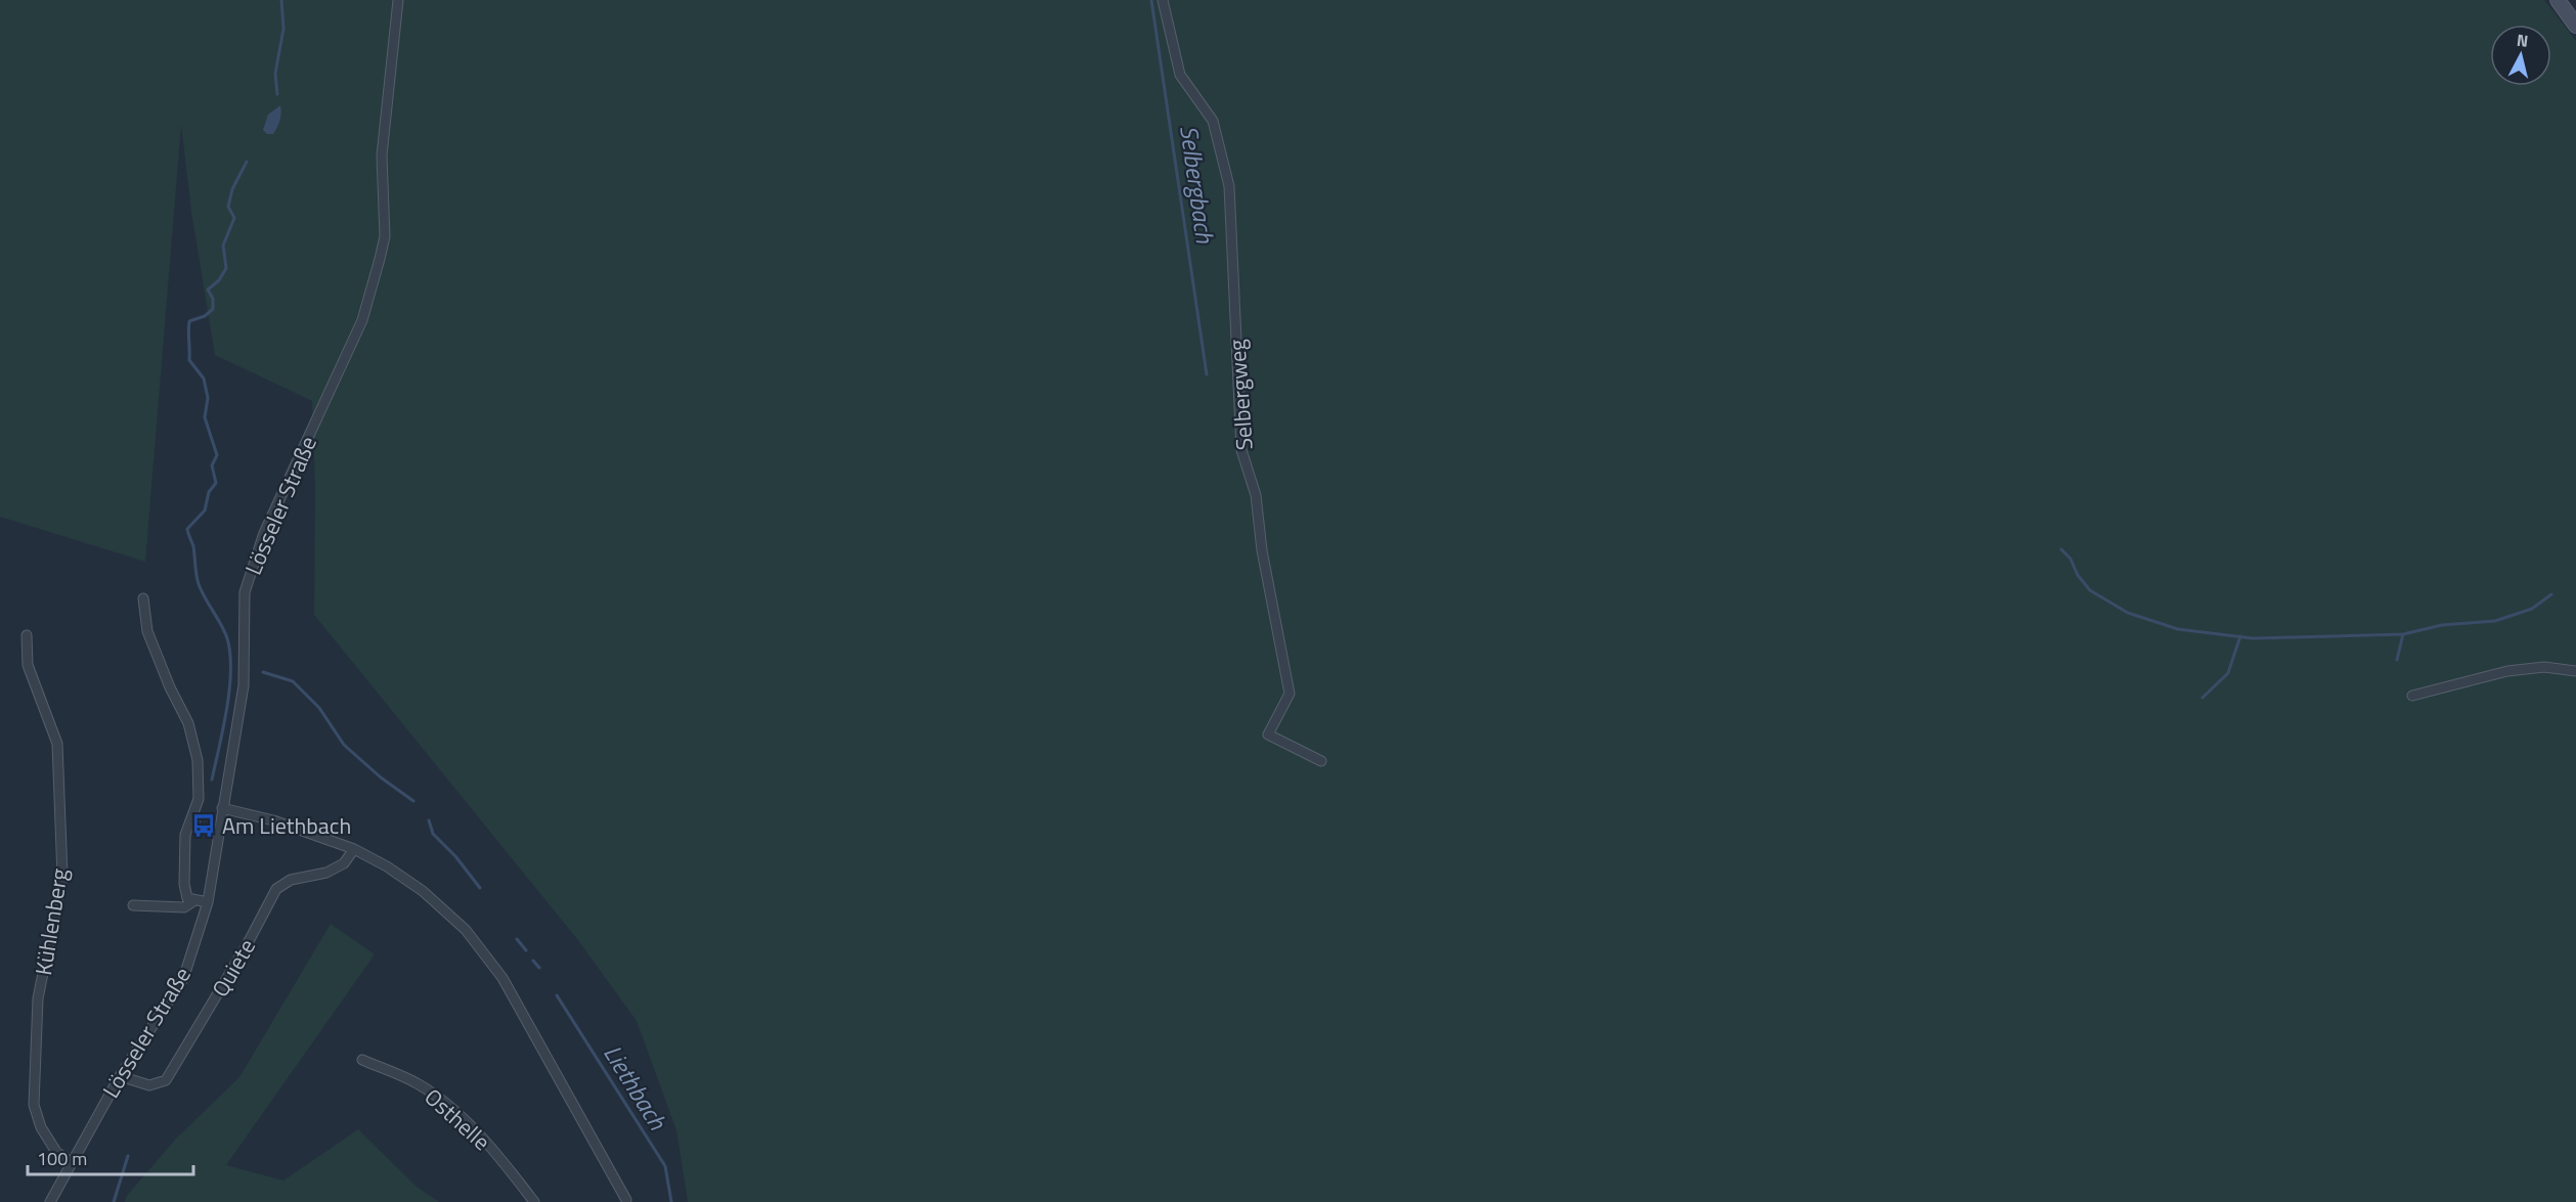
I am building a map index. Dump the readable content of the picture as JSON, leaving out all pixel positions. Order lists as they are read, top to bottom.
{
  "streets": {
    "street": [
      "Selbergweg",
      "Lösseler Straße",
      "Kühlenberg",
      "Quiete",
      "Osthelle"
    ]
  },
  "crossings": [
    ["Lösseler Straße", "Kühlenberg"],
    ["Lösseler Straße", "Quiete"]
  ],
  "water": ["Selbergbach", "Liethbach"],
  "places": {
    "bus stop": ["Am Liethbach"]
  },
  "scale_bar": "100 m",
  "north": "top"
}
